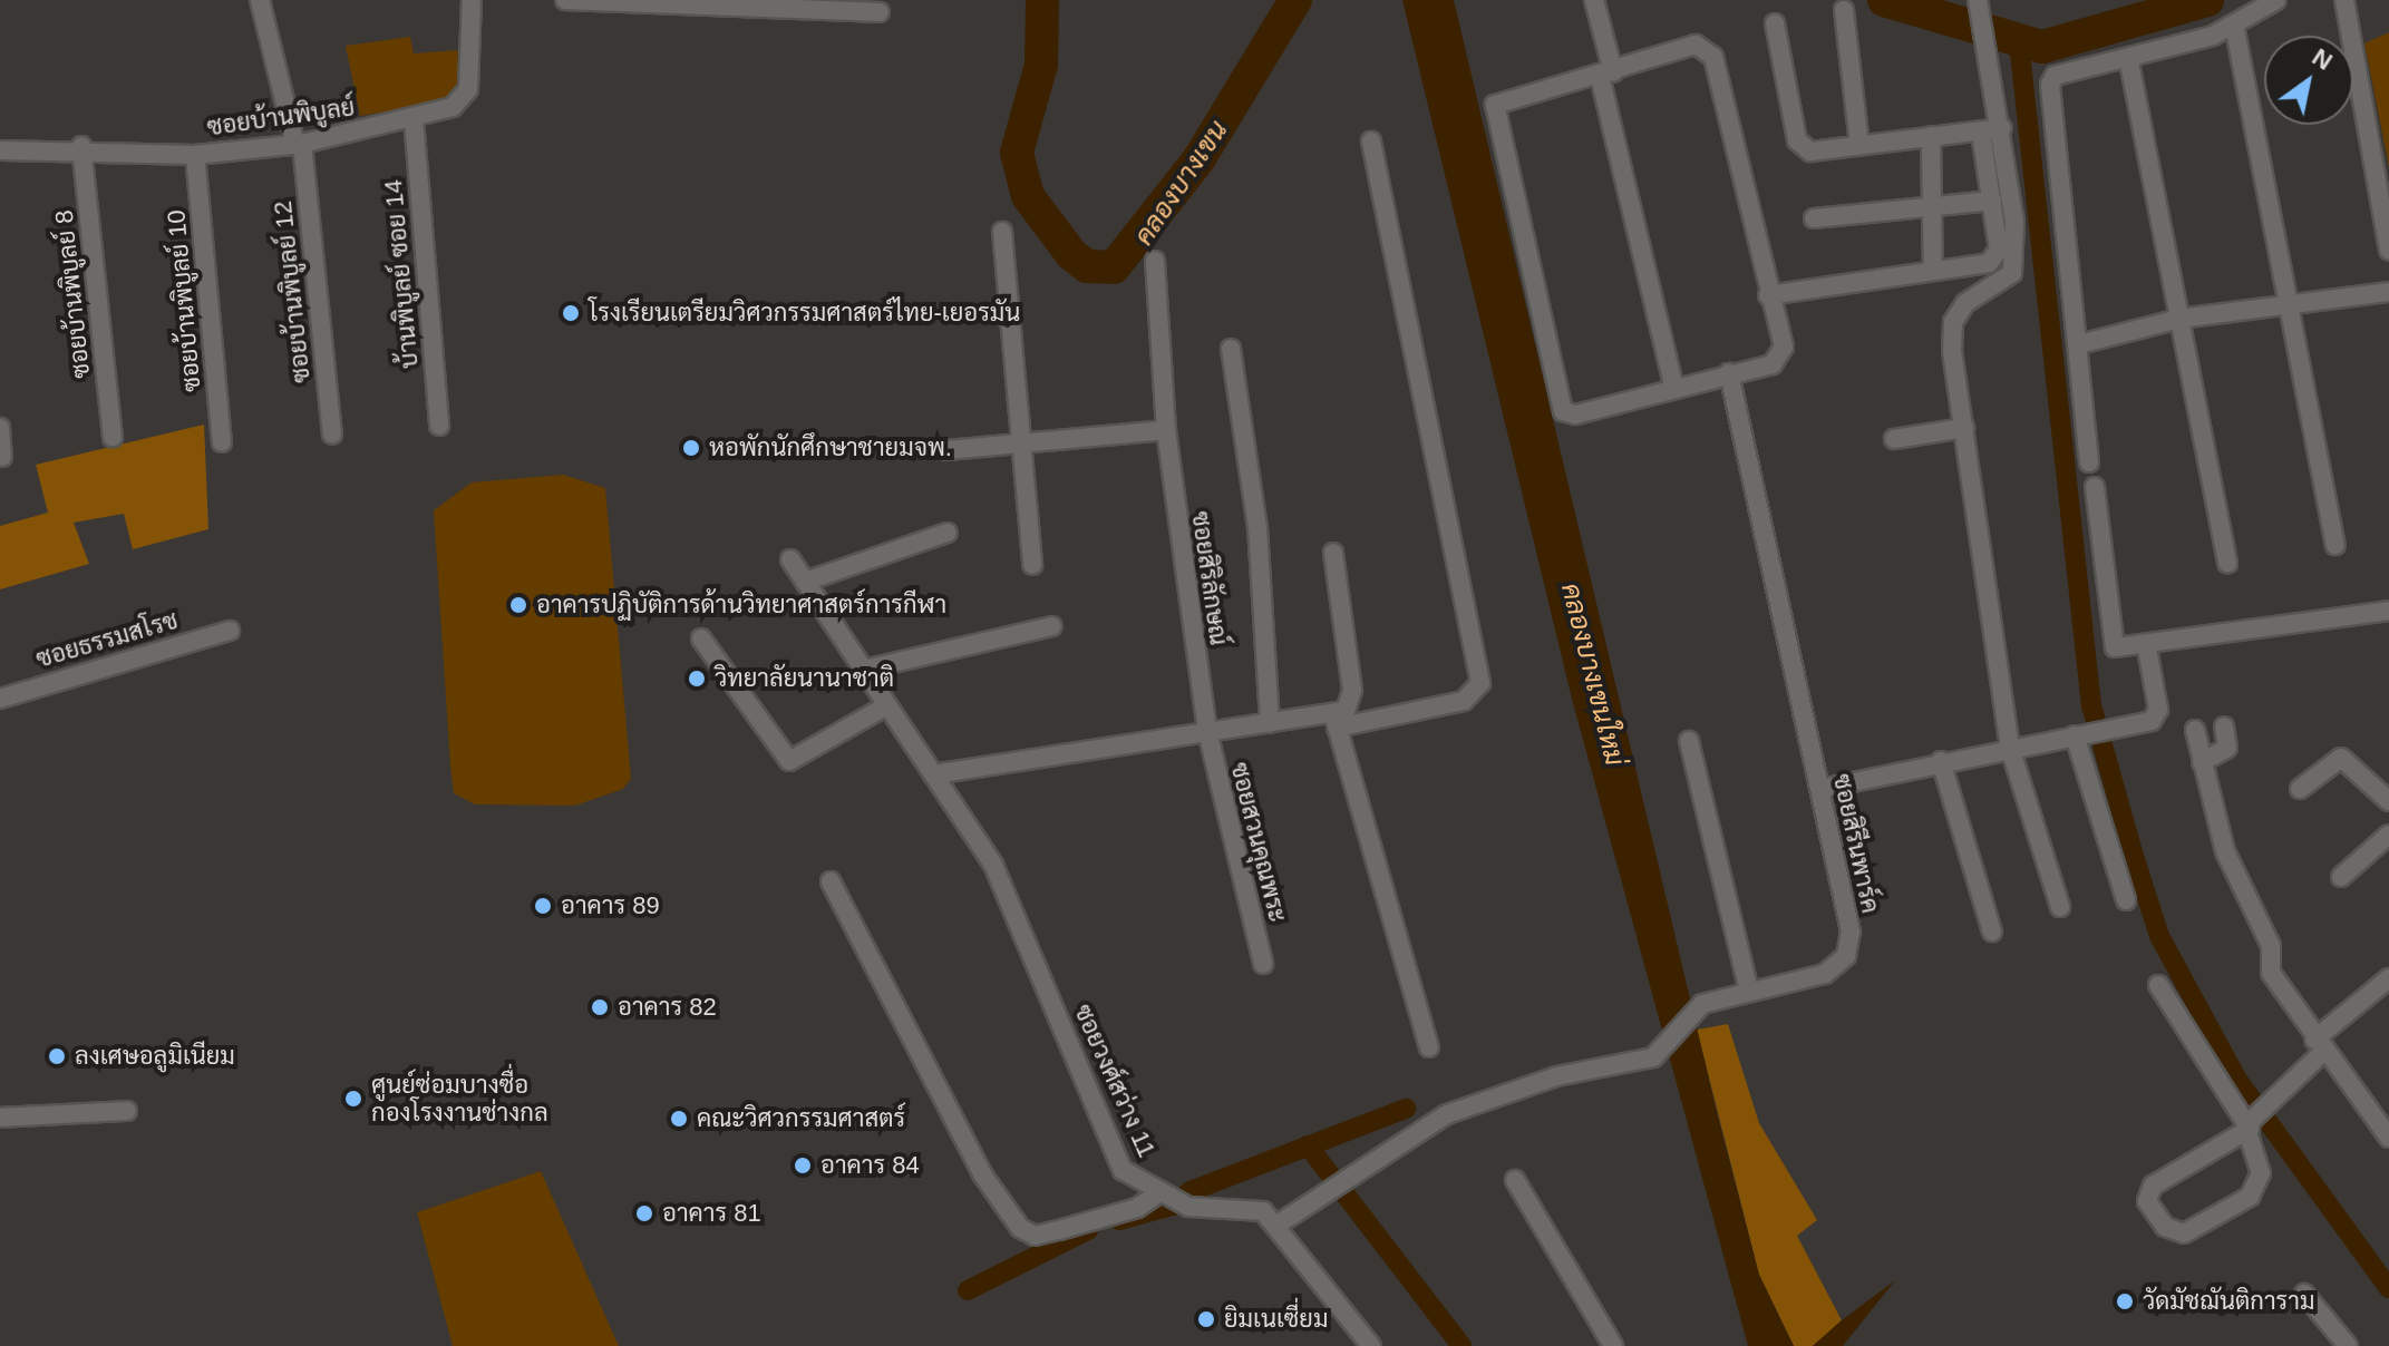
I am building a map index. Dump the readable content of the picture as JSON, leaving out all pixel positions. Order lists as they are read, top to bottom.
{
  "streets": {
    "street": [
      "ซอยบ้านพิบูลย์",
      "บ้านพิบูลย์ ซอย 14",
      "ซอยบ้านพิบูลย์ 12",
      "ซอยบ้านพิบูลย์ 8",
      "ซอยบ้านพิบูลย์ 10",
      "ซอยสิริลักษณ์",
      "ซอยธรรมสโรช",
      "ซอยสวนคุณพระ",
      "ซอยสิรีนพาร์ค",
      "ซอยวงศ์สว่าง 11"
    ]
  },
  "crossings": [
    ["ซอยบ้านพิบูลย์", "บ้านพิบูลย์ ซอย 14"],
    ["ซอยบ้านพิบูลย์", "ซอยบ้านพิบูลย์ 12"],
    ["ซอยบ้านพิบูลย์", "ซอยบ้านพิบูลย์ 8"],
    ["ซอยบ้านพิบูลย์", "ซอยบ้านพิบูลย์ 10"],
    ["ซอยสิริลักษณ์", "ซอยสวนคุณพระ"]
  ],
  "water": ["คลองบางเขน", "คลองบางเขนใหม่"],
  "places": [
    "โรงเรียนเตรียมวิศวกรรมศาสตร์ไทย-เยอรมัน",
    "หอพักนักศึกษาชายมจพ.",
    "อาคารปฏิบัติการด้านวิทยาศาสตร์การกีฬา",
    "วิทยาลัยนานาชาติ",
    "อาคาร 89",
    "อาคาร 82",
    "ลงเศษอลูมิเนียม",
    "ศูนย์ซ่อมบางซื่อ กองโรงงานช่างกล",
    "คณะวิศวกรรมศาสตร์",
    "อาคาร 84",
    "อาคาร 81",
    "วัดมัชฌันติการาม",
    "ยิมเนเซี่ยม"
  ],
  "north": "top right"
}
